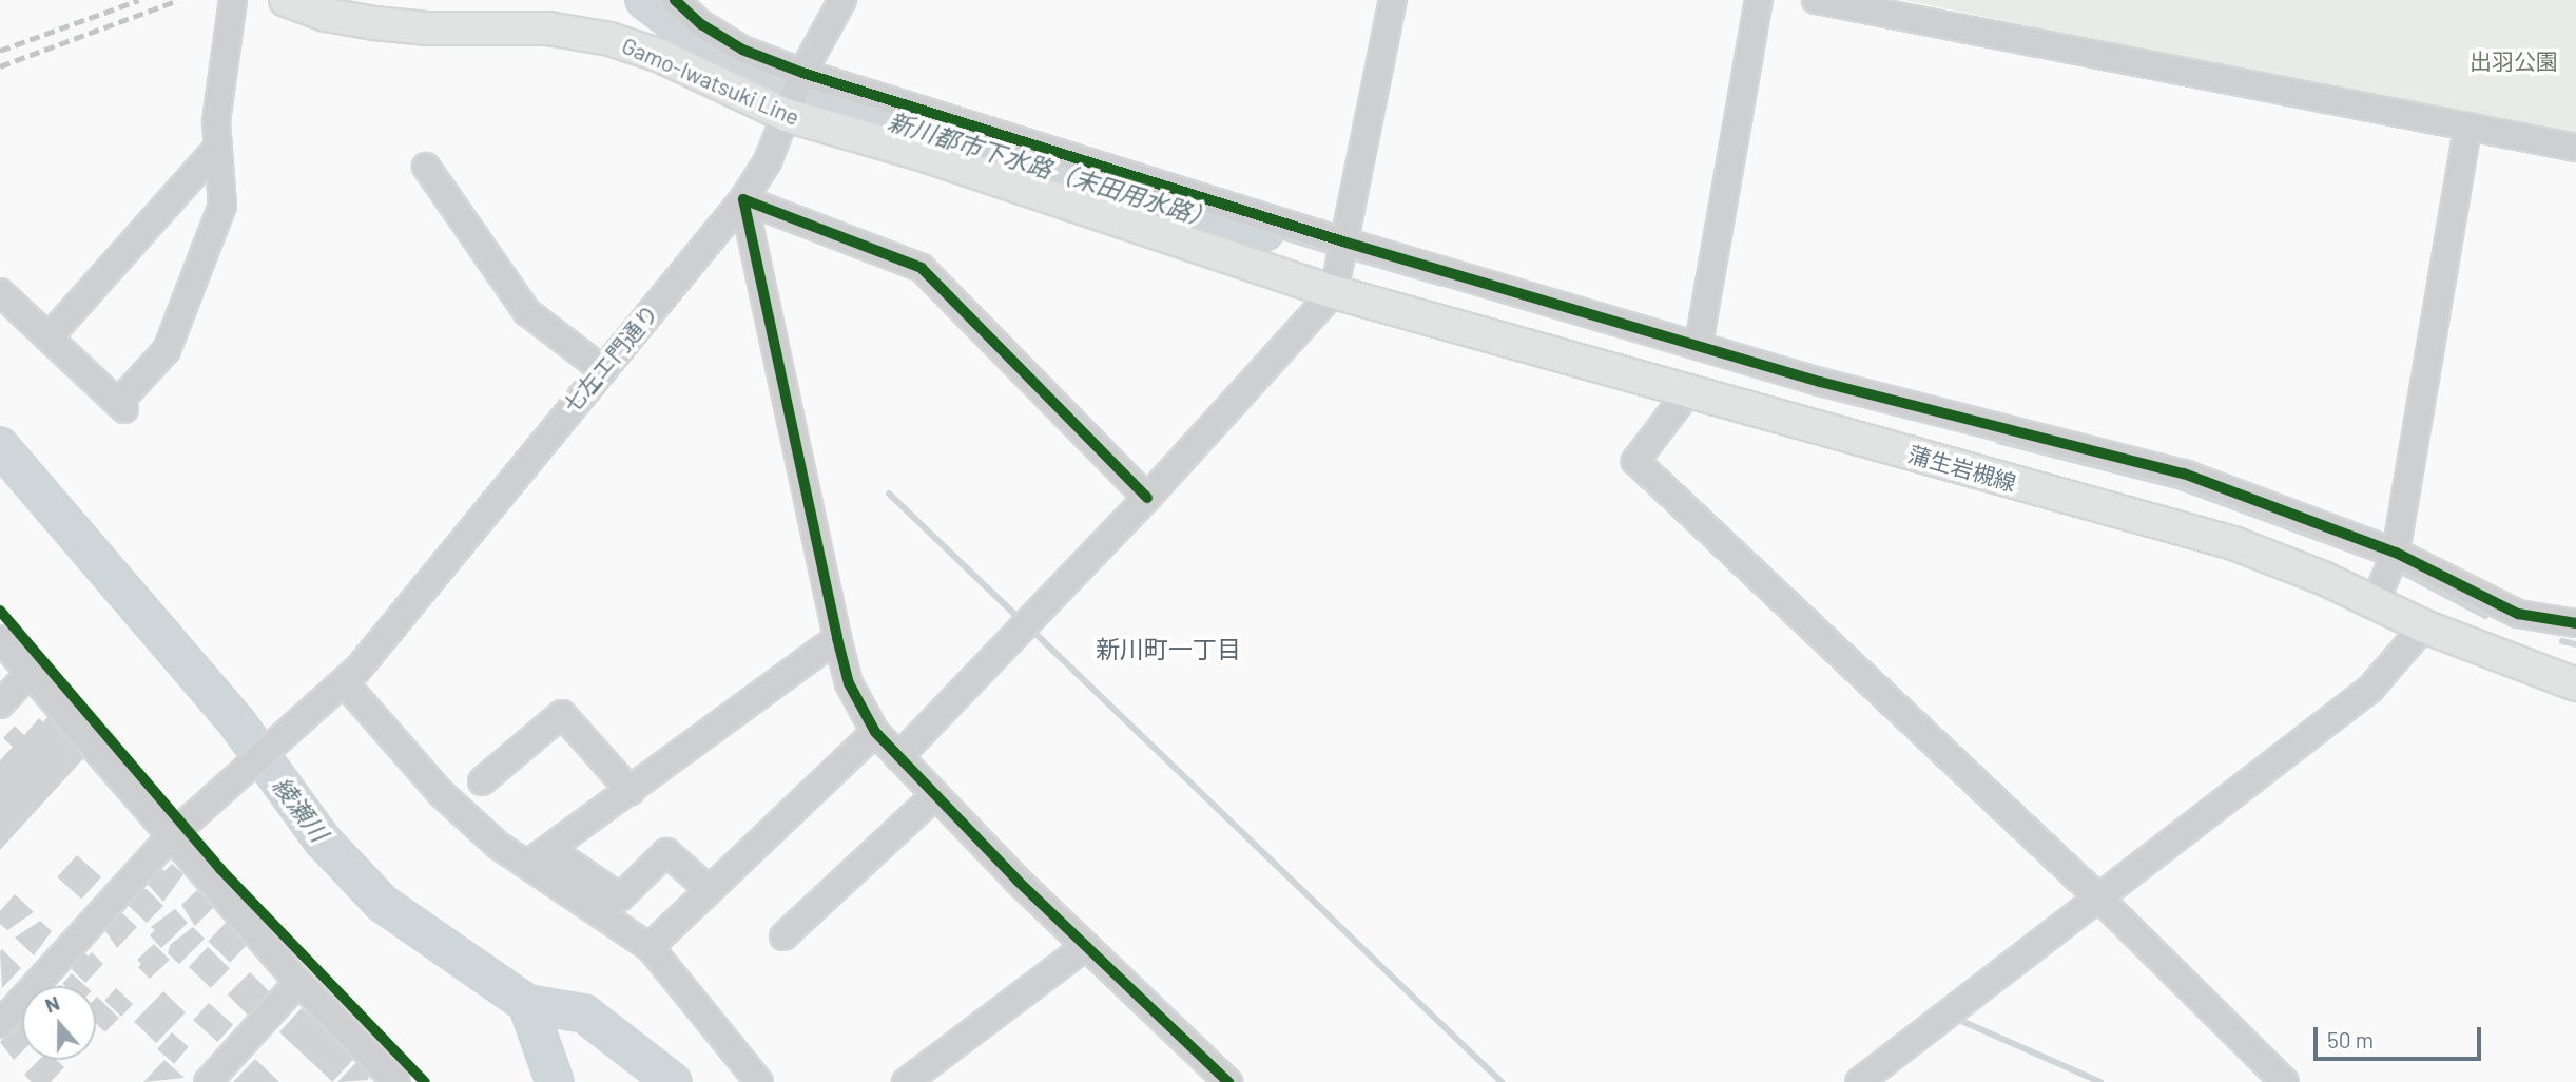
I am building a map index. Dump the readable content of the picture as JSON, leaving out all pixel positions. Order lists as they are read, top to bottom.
{
  "streets": {
    "main road": ["Gamo-Iwatsuki Line", "蒲生岩槻線"],
    "street": ["七左エ門通り"]
  },
  "crossings": [
    ["Gamo-Iwatsuki Line", "七左エ門通り"],
    ["Gamo-Iwatsuki Line", "蒲生岩槻線"]
  ],
  "districts": ["新川町一丁目"],
  "water": ["新川都市下水路（末田用水路）", "綾瀬川"],
  "parks": ["出羽公園"],
  "scale_bar": "50 m",
  "north": "top"
}
